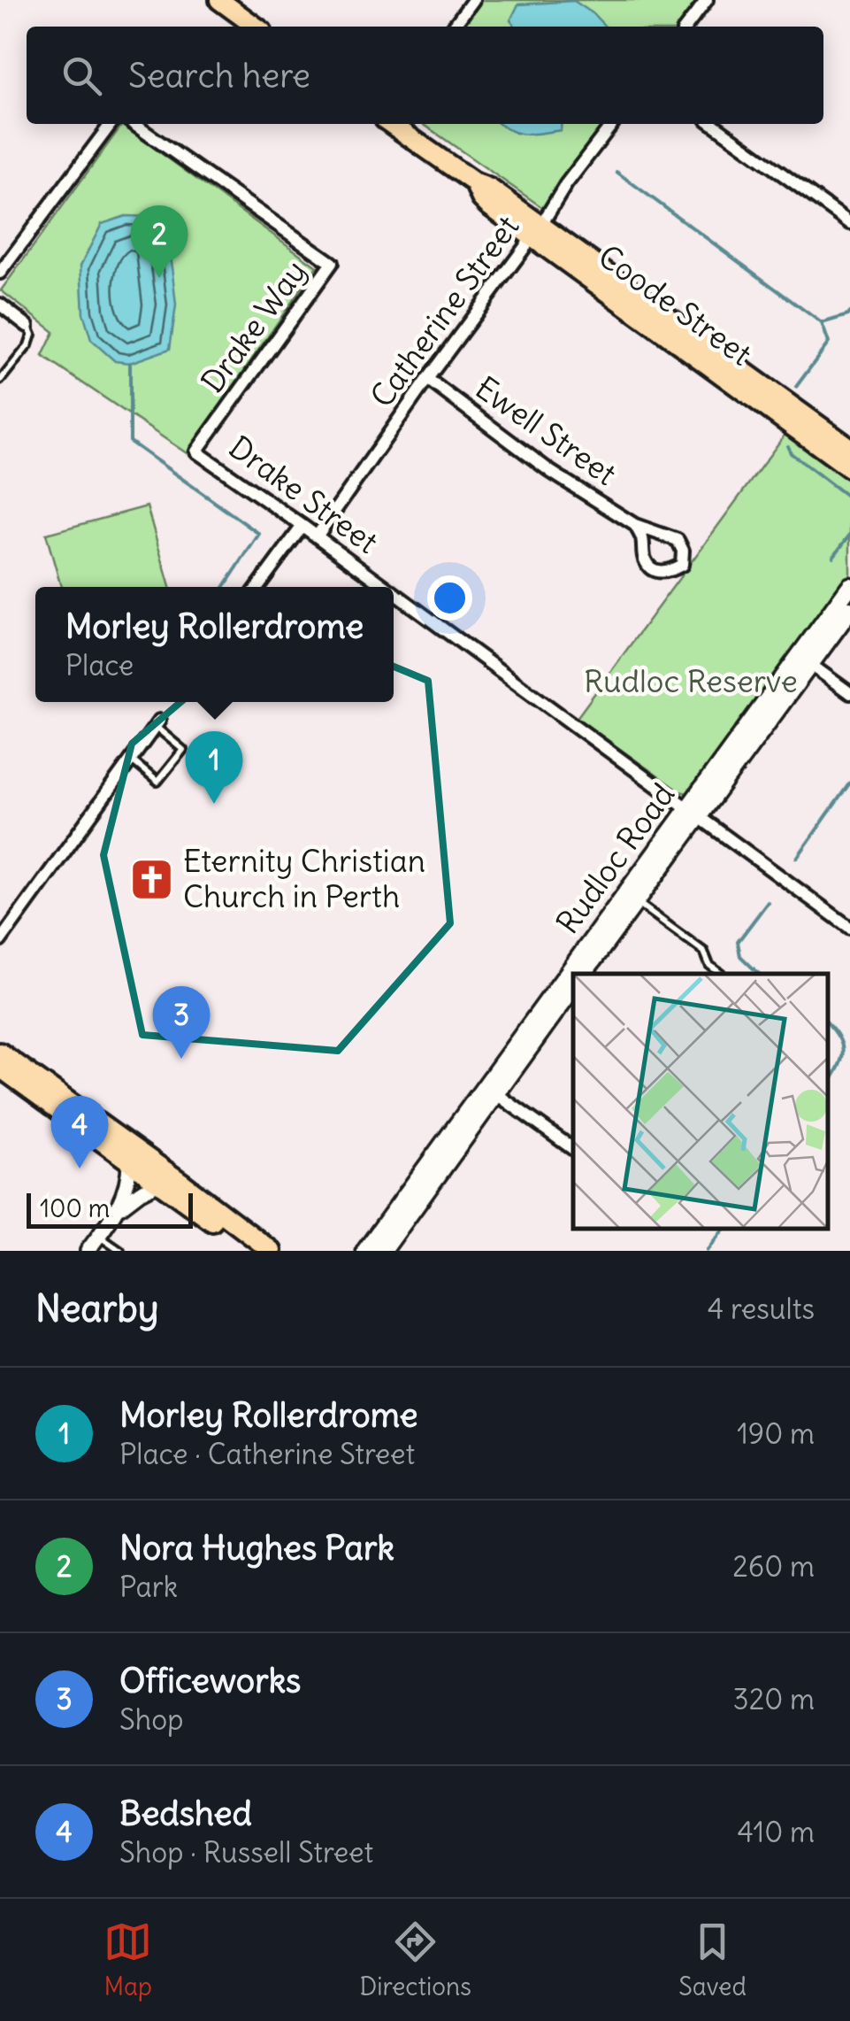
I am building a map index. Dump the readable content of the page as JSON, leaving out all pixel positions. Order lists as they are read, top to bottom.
{
  "streets": {
    "main road": ["Coode Street", "Rudloc Road"],
    "street": [
      "Catherine Street",
      "Drake Way",
      "Ewell Street",
      "Drake Street"
    ]
  },
  "crossings": [
    ["Coode Street", "Catherine Street"],
    ["Catherine Street", "Ewell Street"],
    ["Catherine Street", "Drake Street"],
    ["Drake Way", "Drake Street"],
    ["Drake Street", "Rudloc Road"]
  ],
  "parks": ["Rudloc Reserve"],
  "places": {
    "church": ["Eternity Christian Church in Perth"]
  },
  "scale_bar": "100 m",
  "page": {
    "search": "Search here",
    "pins": [
      "2",
      "1",
      "3",
      "4"
    ],
    "popup": ["Morley Rollerdrome", "Place"],
    "scale": "100 m",
    "heading": ["Nearby", "4 results"],
    "list": [
      {
        "mark": "1",
        "name": "Morley Rollerdrome",
        "note": "Place · Catherine Street",
        "value": "190 m"
      },
      {
        "mark": "2",
        "name": "Nora Hughes Park",
        "note": "Park",
        "value": "260 m"
      },
      {
        "mark": "3",
        "name": "Officeworks",
        "note": "Shop",
        "value": "320 m"
      },
      {
        "mark": "4",
        "name": "Bedshed",
        "note": "Shop · Russell Street",
        "value": "410 m"
      }
    ],
    "nav": ["Map", "Directions", "Saved"]
  }
}
